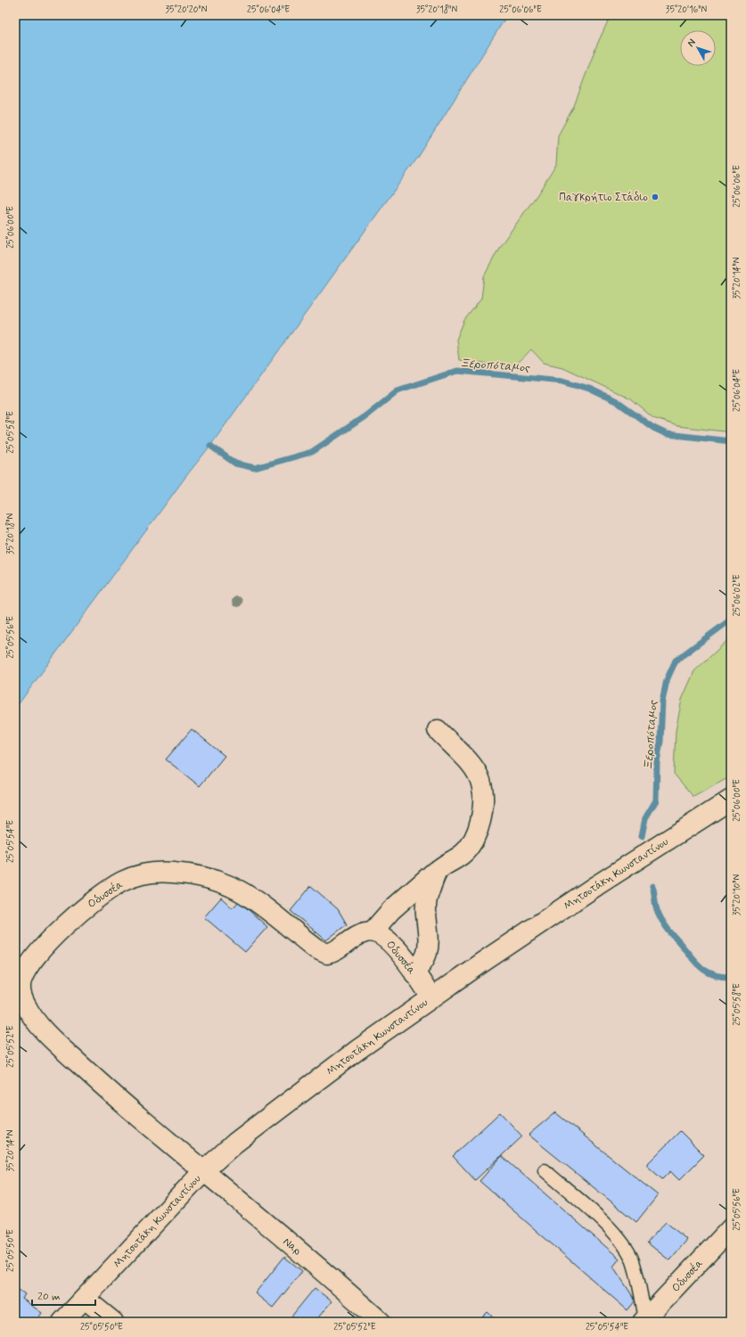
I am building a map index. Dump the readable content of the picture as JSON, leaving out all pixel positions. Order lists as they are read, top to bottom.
{
  "streets": {
    "street": ["Μητσοτάκη Κωνσταντίνου", "Οδυσσέα", "Ναρ"]
  },
  "crossings": [
    ["Μητσοτάκη Κωνσταντίνου", "Οδυσσέα"],
    ["Μητσοτάκη Κωνσταντίνου", "Ναρ"],
    ["Οδυσσέα", "Ναρ"]
  ],
  "water": ["Ξεροπόταμος"],
  "places": ["Παγκρήτιο Στάδιο"],
  "scale_bar": "20 m",
  "north": "top left",
  "coordinates": [
    "35°20'20\"N",
    "25°06'04\"E",
    "35°20'18\"N",
    "25°06'06\"E",
    "35°20'16\"N",
    "25°06'00\"E",
    "35°20'14\"N",
    "25°05'58\"E",
    "25°06'02\"E",
    "25°05'56\"E",
    "25°05'54\"E",
    "35°20'10\"N",
    "25°05'52\"E",
    "25°05'50\"E"
  ]
}
